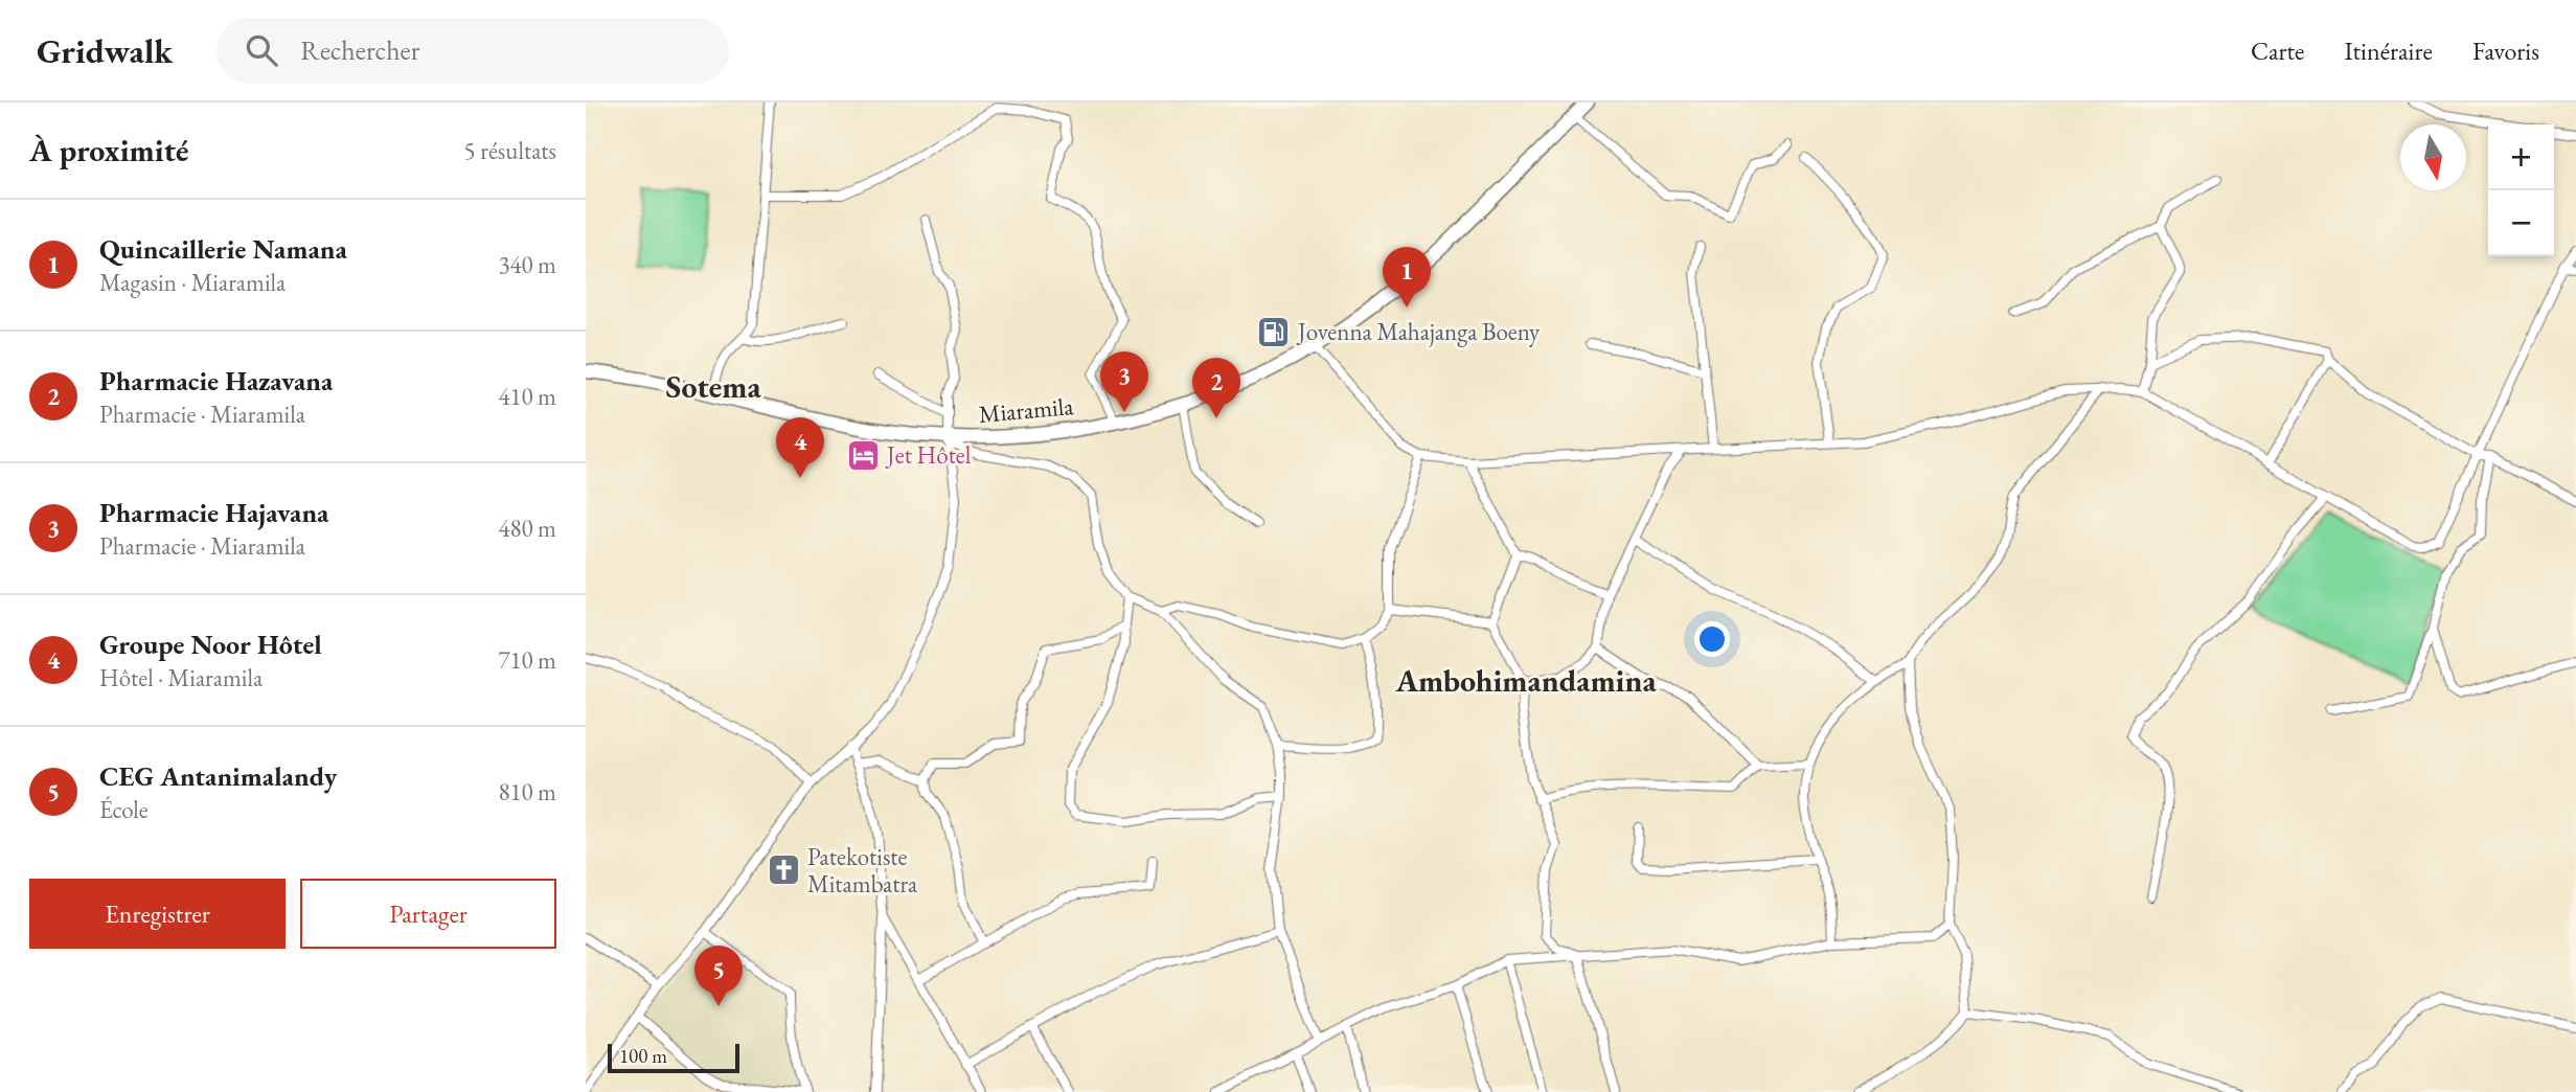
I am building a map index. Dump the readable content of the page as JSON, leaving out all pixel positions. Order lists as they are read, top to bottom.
{
  "streets": {
    "main road": ["Miaramila"]
  },
  "districts": ["Sotema", "Ambohimandamina"],
  "places": {
    "fuel station": ["Jovenna Mahajanga Boeny"],
    "hotel": ["Jet Hôtel"],
    "church": ["Patekotiste Mitambatra"]
  },
  "scale_bar": "100 m",
  "north": "bottom",
  "page": {
    "header": "Gridwalk",
    "search": "Rechercher",
    "nav": ["Carte", "Itinéraire", "Favoris"],
    "heading": ["À proximité", "5 résultats"],
    "map_buttons": ["+", "−"],
    "list": [
      {
        "mark": "1",
        "name": "Quincaillerie Namana",
        "note": "Magasin · Miaramila",
        "value": "340 m"
      },
      {
        "mark": "2",
        "name": "Pharmacie Hazavana",
        "note": "Pharmacie · Miaramila",
        "value": "410 m"
      },
      {
        "mark": "3",
        "name": "Pharmacie Hajavana",
        "note": "Pharmacie · Miaramila",
        "value": "480 m"
      },
      {
        "mark": "4",
        "name": "Groupe Noor Hôtel",
        "note": "Hôtel · Miaramila",
        "value": "710 m"
      },
      {
        "mark": "5",
        "name": "CEG Antanimalandy",
        "note": "École",
        "value": "810 m"
      }
    ],
    "pins": [
      "1",
      "3",
      "2",
      "4",
      "5"
    ],
    "buttons": ["Enregistrer", "Partager"],
    "scale": "100 m"
  }
}
